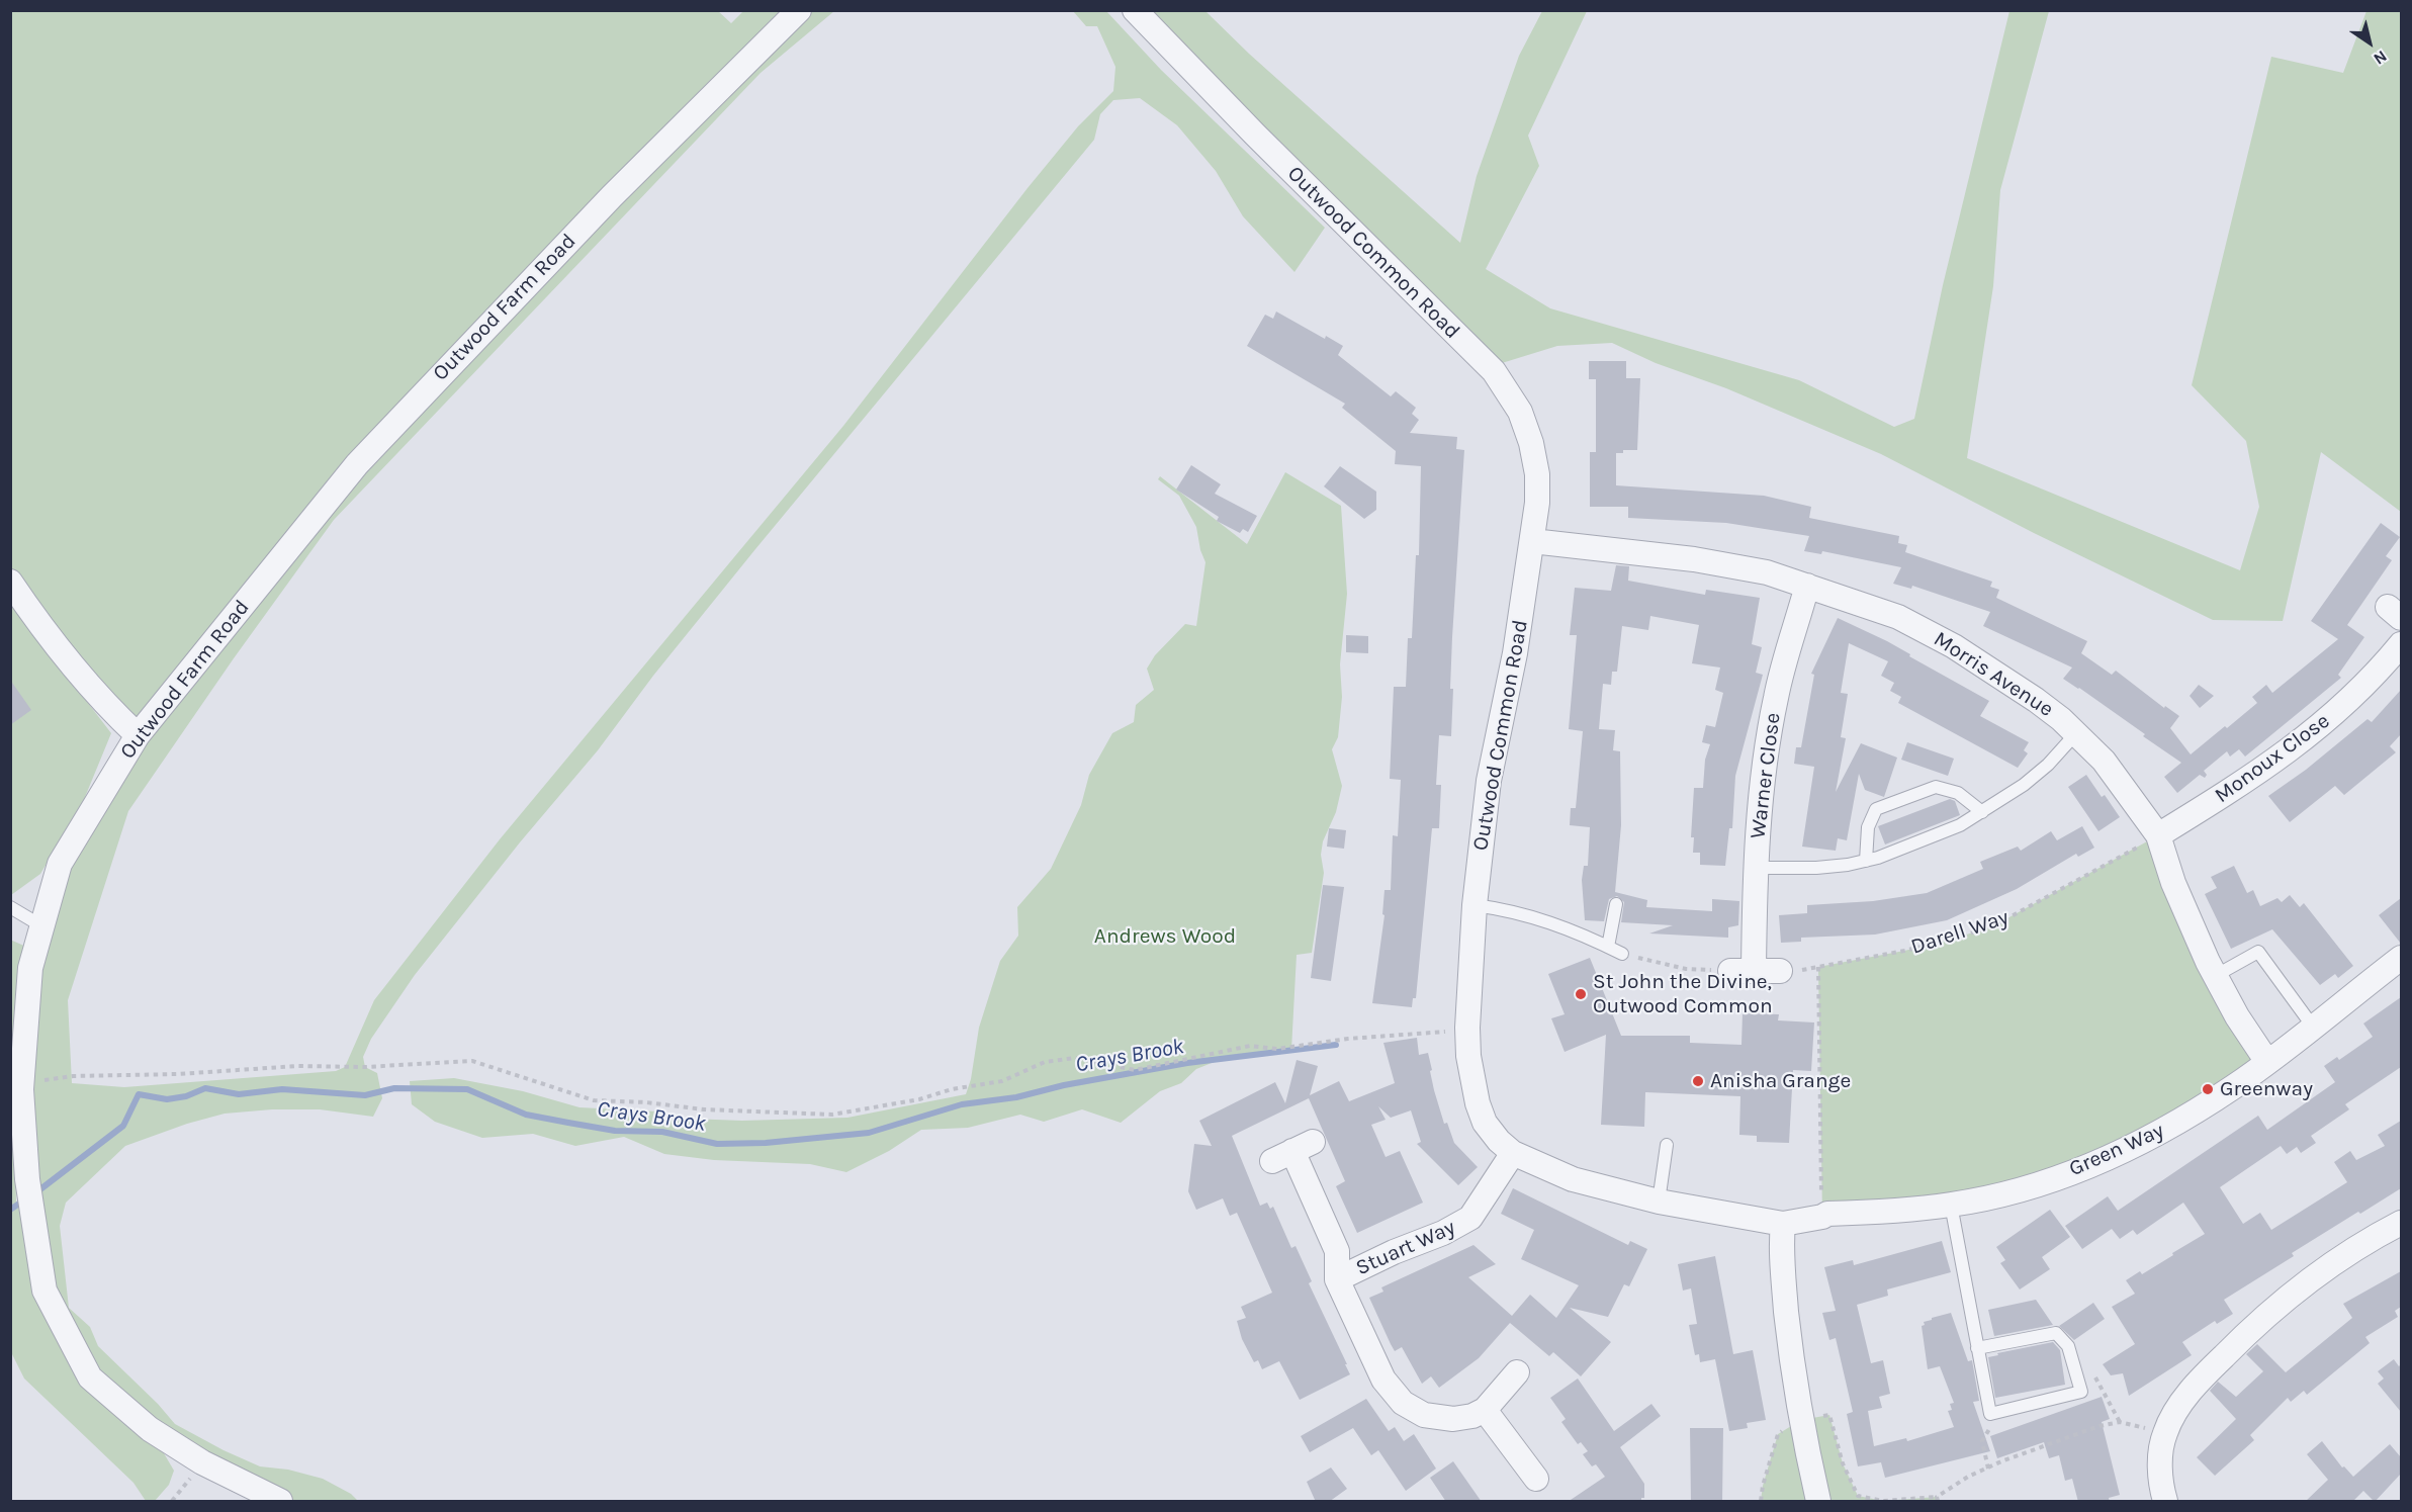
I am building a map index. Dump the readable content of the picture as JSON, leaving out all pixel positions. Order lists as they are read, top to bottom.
{
  "streets": {
    "street": [
      "Outwood Common Road",
      "Outwood Farm Road",
      "Morris Avenue",
      "Monoux Close",
      "Warner Close",
      "Green Way",
      "Stuart Way"
    ],
    "path": ["Darell Way"]
  },
  "crossings": [
    ["Outwood Common Road", "Morris Avenue"],
    ["Outwood Common Road", "Green Way"],
    ["Outwood Common Road", "Stuart Way"],
    ["Morris Avenue", "Monoux Close"],
    ["Morris Avenue", "Warner Close"],
    ["Morris Avenue", "Darell Way"],
    ["Morris Avenue", "Green Way"],
    ["Monoux Close", "Darell Way"]
  ],
  "water": ["Crays Brook"],
  "parks": ["Andrews Wood"],
  "places": ["St John the Divine, Outwood Common", "Anisha Grange", "Greenway"],
  "north": "bottom right"
}
